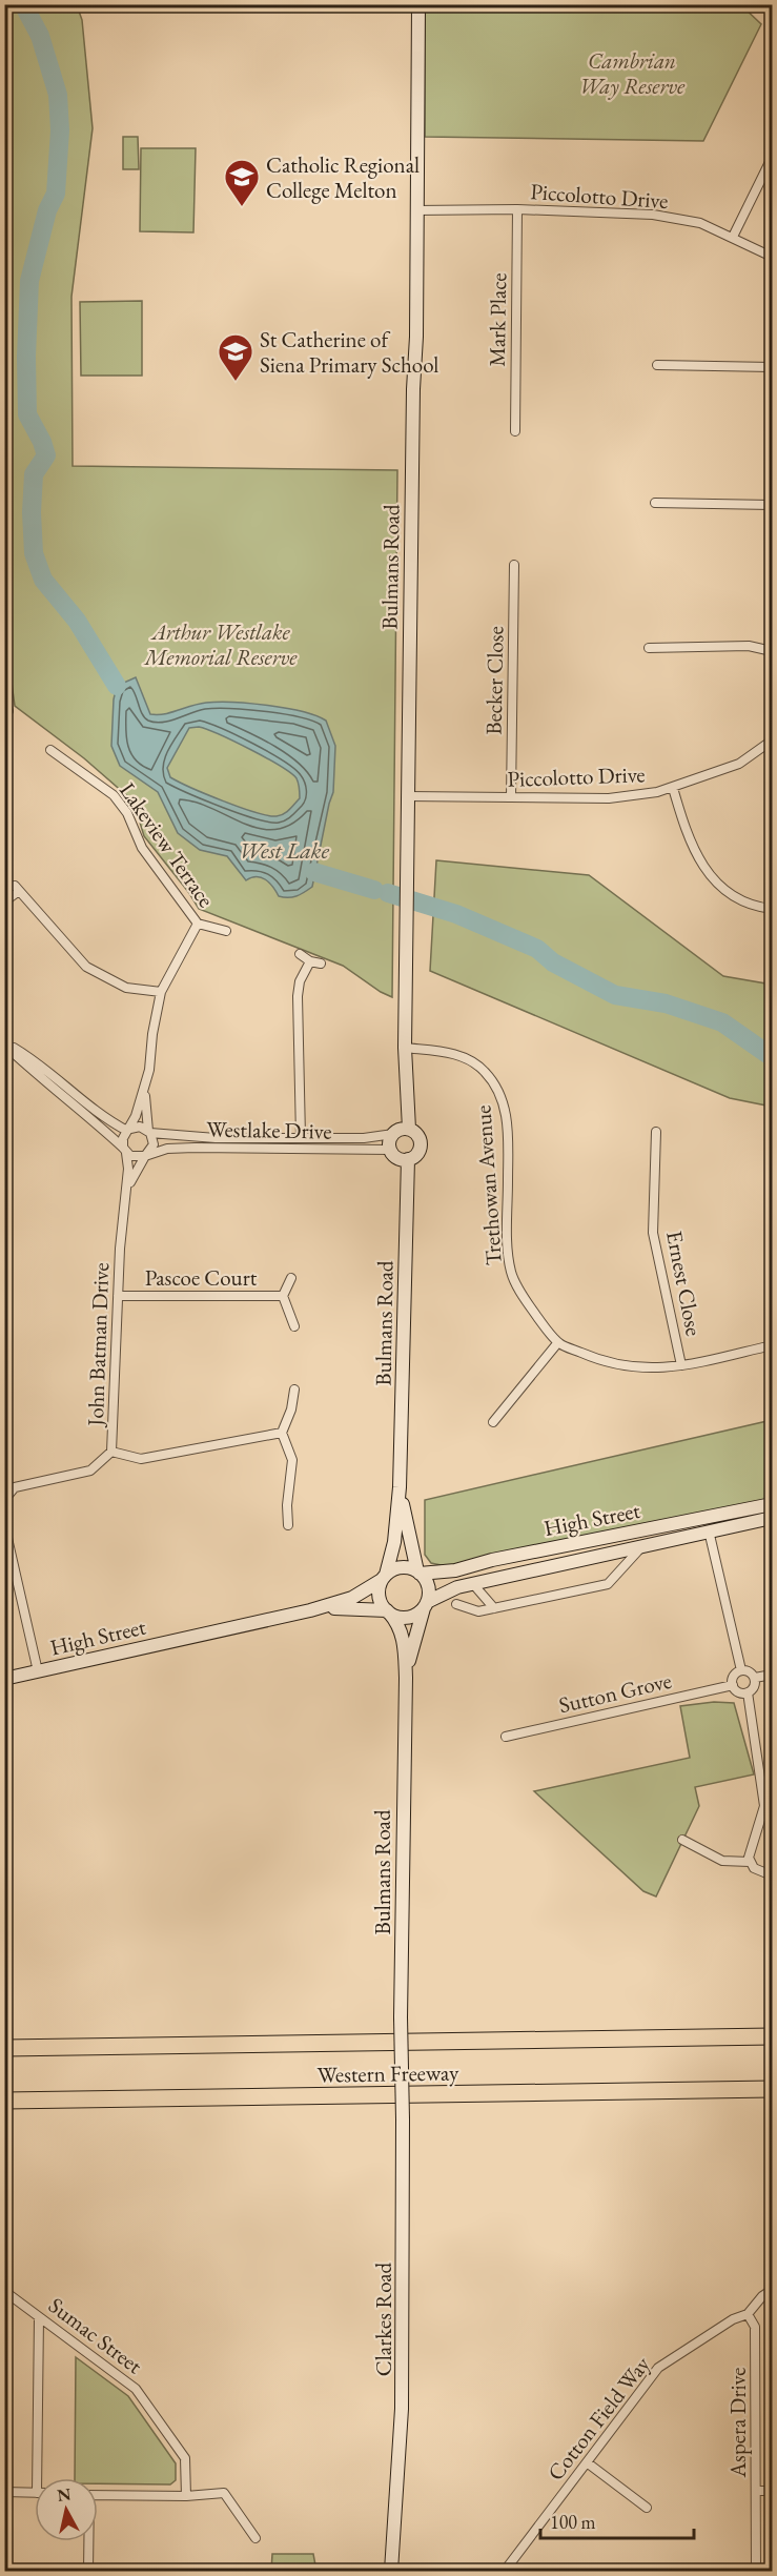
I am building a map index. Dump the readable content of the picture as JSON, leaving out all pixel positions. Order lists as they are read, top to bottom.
{
  "streets": {
    "highway": ["Western Freeway"],
    "street": [
      "Piccolotto Drive",
      "Mark Place",
      "Bulmans Road",
      "Becker Close",
      "Lakeview Terrace",
      "Westlake Drive",
      "Trethowan Avenue",
      "Pascoe Court",
      "Ernest Close",
      "John Batman Drive",
      "High Street",
      "Sutton Grove",
      "Clarkes Road",
      "Sumac Street",
      "Cotton Field Way",
      "Aspera Drive"
    ]
  },
  "crossings": [
    ["Piccolotto Drive", "Mark Place"],
    ["Piccolotto Drive", "Bulmans Road"],
    ["Piccolotto Drive", "Becker Close"],
    ["Bulmans Road", "Westlake Drive"],
    ["Bulmans Road", "Trethowan Avenue"],
    ["Bulmans Road", "High Street"],
    ["Bulmans Road", "Clarkes Road"],
    ["Westlake Drive", "John Batman Drive"],
    ["Trethowan Avenue", "Ernest Close"],
    ["Pascoe Court", "John Batman Drive"],
    ["Cotton Field Way", "Aspera Drive"]
  ],
  "water": ["West Lake"],
  "parks": ["Cambrian Way Reserve", "Arthur Westlake Memorial Reserve"],
  "places": {
    "school or university": ["Catholic Regional College Melton", "St Catherine of Siena Primary School"]
  },
  "scale_bar": "100 m",
  "north": "top"
}
